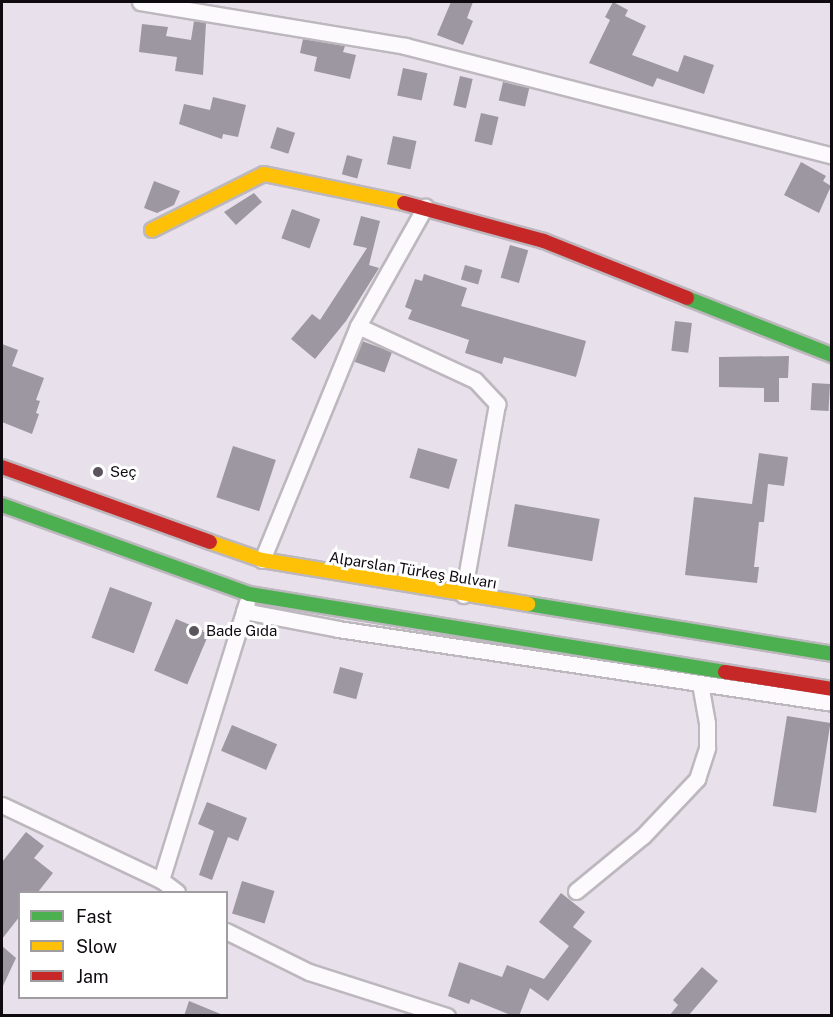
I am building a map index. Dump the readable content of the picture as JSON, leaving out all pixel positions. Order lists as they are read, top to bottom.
{
  "streets": {
    "main road": ["Alparslan Türkeş Bulvarı"]
  },
  "places": ["Seç", "Bade Gıda"],
  "legend": ["Fast", "Slow", "Jam"]
}
